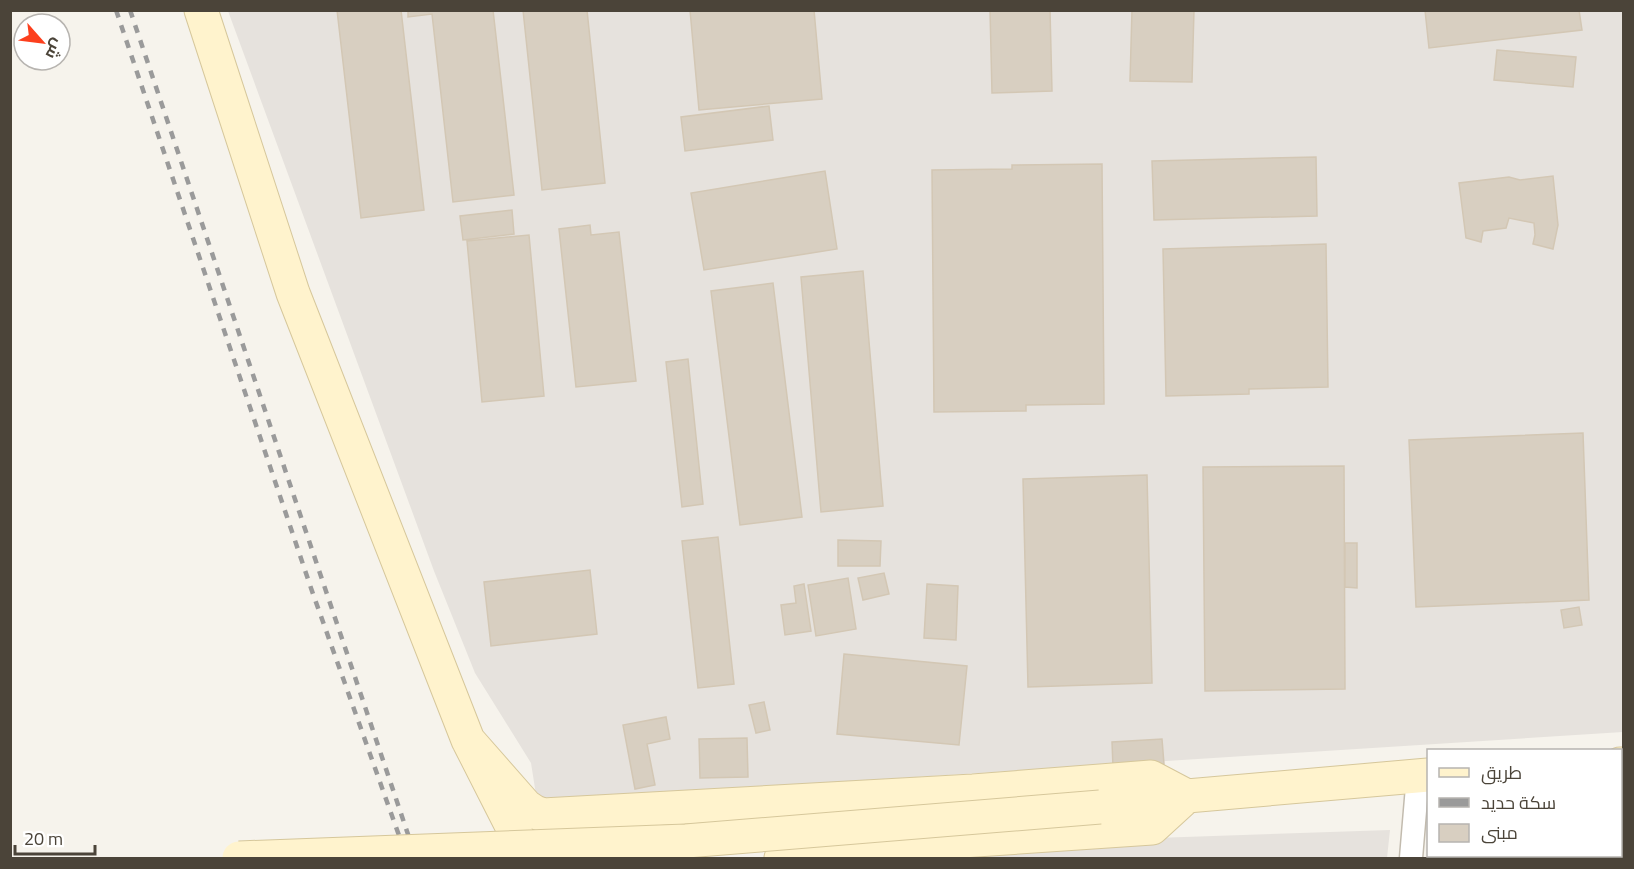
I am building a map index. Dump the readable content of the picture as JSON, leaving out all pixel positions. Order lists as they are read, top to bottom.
{
  "legend": ["طريق", "سكة حديد", "مبنى"],
  "scale_bar": "20 m",
  "north": "bottom right"
}
